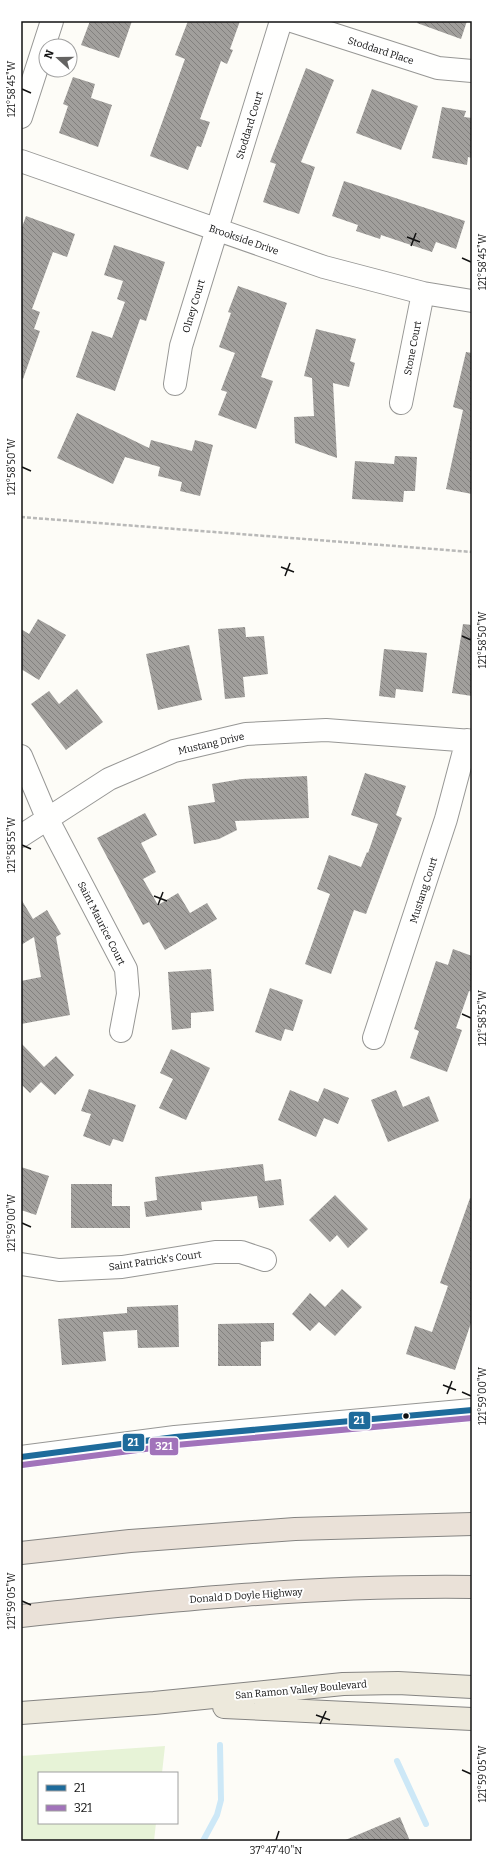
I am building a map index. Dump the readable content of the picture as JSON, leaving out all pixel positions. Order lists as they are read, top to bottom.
{
  "streets": {
    "highway": ["Donald D Doyle Highway"],
    "main road": ["San Ramon Valley Boulevard"],
    "street": [
      "Stoddard Place",
      "Stoddard Court",
      "Brookside Drive",
      "Olney Court",
      "Stone Court",
      "Mustang Drive",
      "Mustang Court",
      "Saint Maurice Court",
      "Saint Patrick's Court"
    ]
  },
  "crossings": [
    ["Stoddard Court", "Brookside Drive"],
    ["Stoddard Court", "Olney Court"],
    ["Brookside Drive", "Olney Court"],
    ["Brookside Drive", "Stone Court"],
    ["Mustang Drive", "Mustang Court"],
    ["Mustang Drive", "Saint Maurice Court"]
  ],
  "lines": ["transit line 21", "transit line 321"],
  "legend": ["21", "321"],
  "north": "left",
  "coordinates": [
    "121°58'45\"W",
    "121°58'50\"W",
    "121°58'55\"W",
    "121°59'00\"W",
    "121°59'05\"W",
    "37°47'40\"N"
  ]
}
